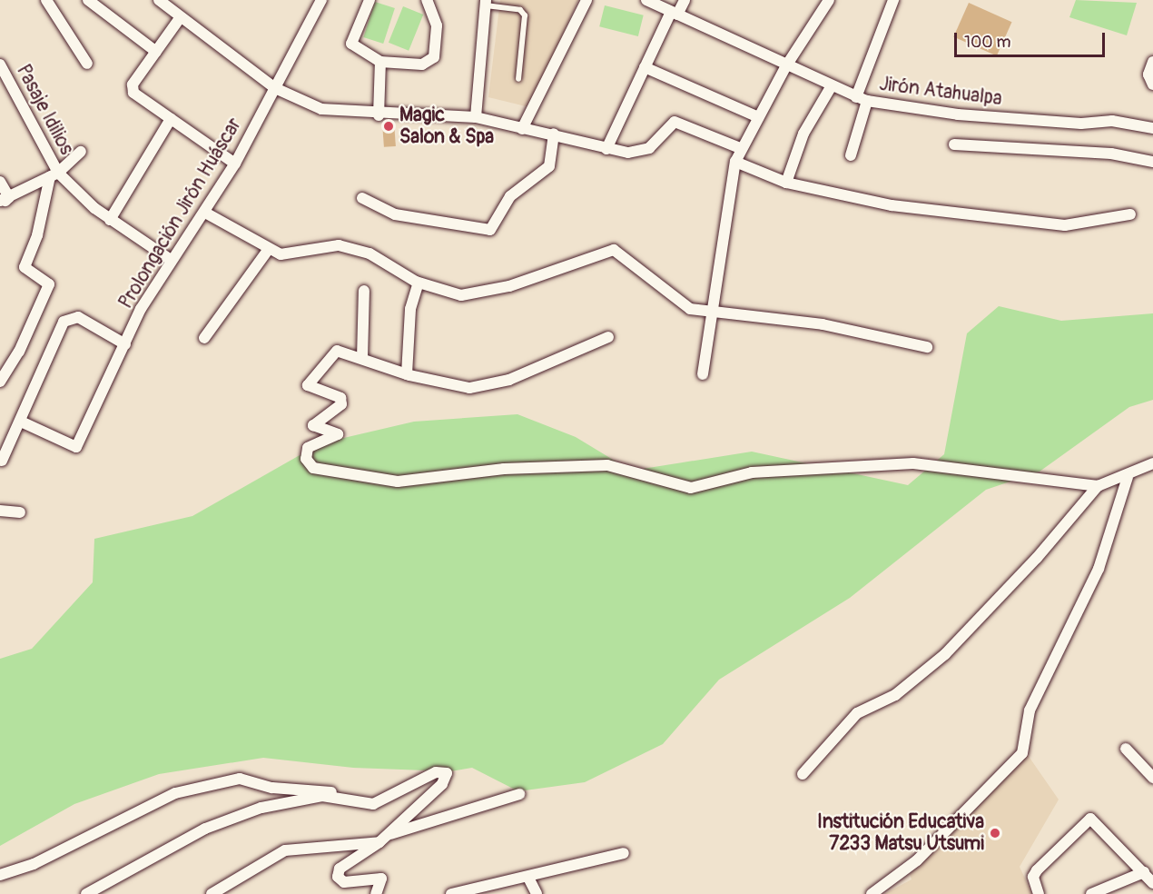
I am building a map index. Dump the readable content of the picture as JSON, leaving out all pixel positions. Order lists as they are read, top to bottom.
{
  "streets": {
    "street": ["Jirón Atahualpa", "Pasaje Idilios", "Prolongación Jirón Huáscar"]
  },
  "crossings": [
    ["Pasaje Idilios", "Prolongación Jirón Huáscar"]
  ],
  "places": ["Magic Salon & Spa", "Institución Educativa 7233 Matsu Utsumi"],
  "scale_bar": "100 m"
}
